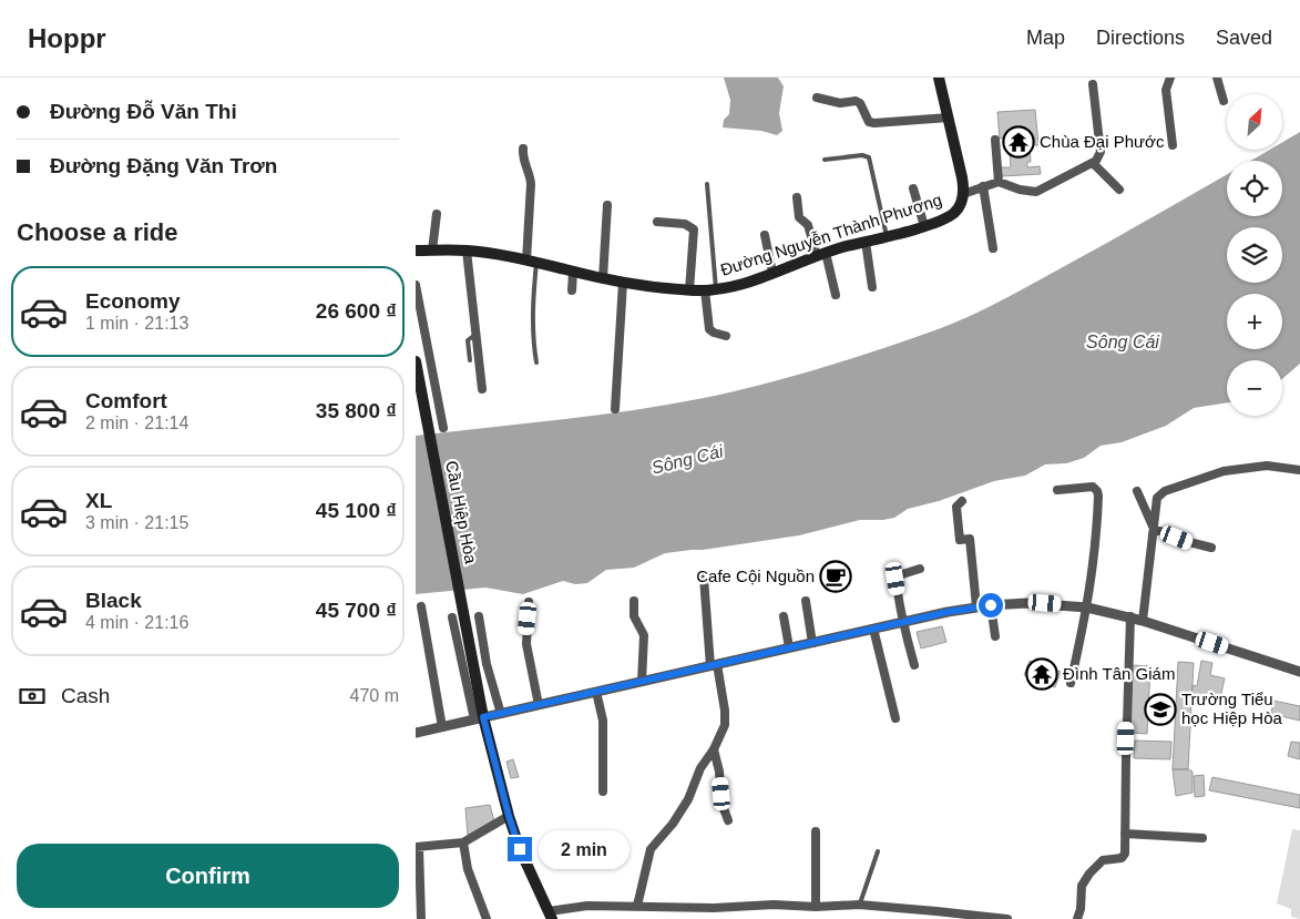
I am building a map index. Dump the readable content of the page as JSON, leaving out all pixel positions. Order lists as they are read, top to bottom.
{
  "streets": {
    "main road": ["Đường Nguyễn Thành Phương", "Cầu Hiệp Hòa"]
  },
  "water": ["Sông Cái"],
  "places": {
    "temple": ["Chùa Đại Phước", "Đình Tân Giám"],
    "cafe": ["Cafe Cội Nguồn"],
    "school or university": ["Trường Tiểu học Hiệp Hòa"]
  },
  "north": "top right",
  "page": {
    "header": "Hoppr",
    "nav": ["Map", "Directions", "Saved"],
    "banner": ["Đường Đỗ Văn Thi", "Đường Đặng Văn Trơn"],
    "map_buttons": ["+", "−"],
    "heading": "Choose a ride",
    "list": [
      {
        "name": "Economy",
        "note": "1 min · 21:13",
        "value": "26 600 ₫"
      },
      {
        "name": "Comfort",
        "note": "2 min · 21:14",
        "value": "35 800 ₫"
      },
      {
        "name": "XL",
        "note": "3 min · 21:15",
        "value": "45 100 ₫"
      },
      {
        "name": "Black",
        "note": "4 min · 21:16",
        "value": "45 700 ₫"
      }
    ],
    "pay": ["Cash", "470 m"],
    "bubble": "2 min",
    "buttons": "Confirm"
  }
}
